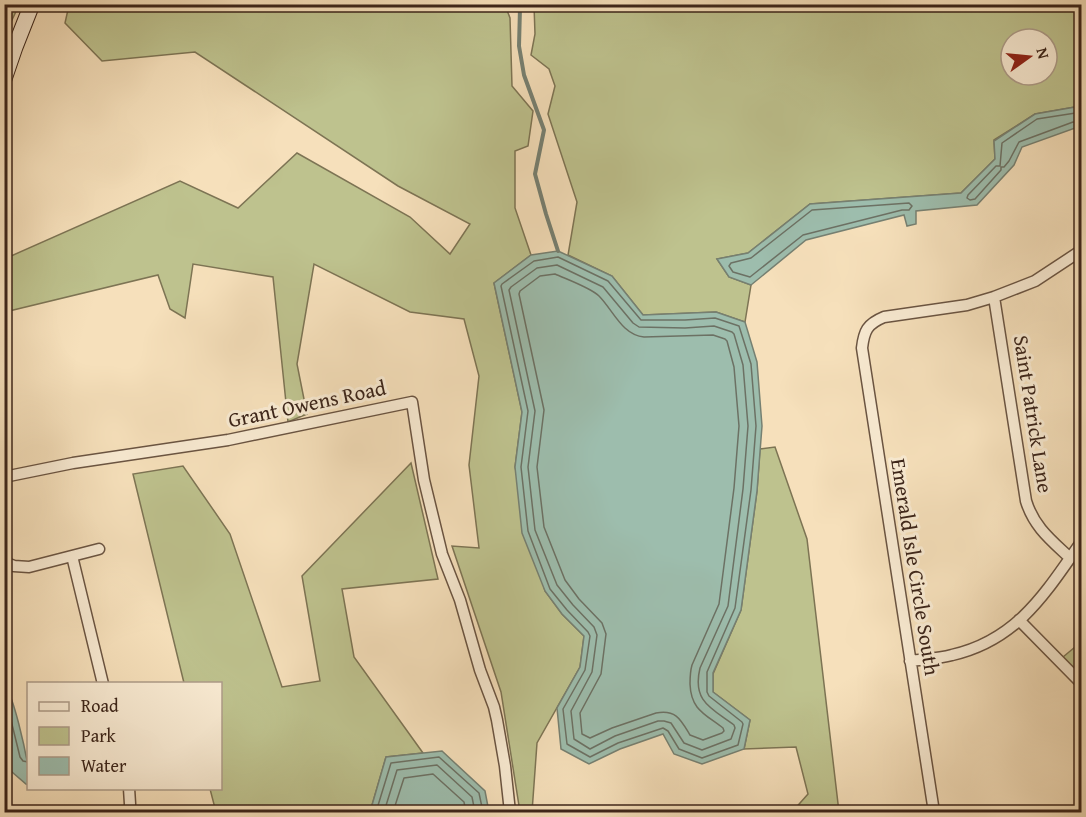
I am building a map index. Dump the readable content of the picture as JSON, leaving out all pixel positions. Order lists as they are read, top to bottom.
{
  "streets": {
    "street": ["Grant Owens Road", "Saint Patrick Lane", "Emerald Isle Circle South"]
  },
  "crossings": [
    ["Saint Patrick Lane", "Emerald Isle Circle South"]
  ],
  "legend": ["Road", "Park", "Water"],
  "north": "right"
}
